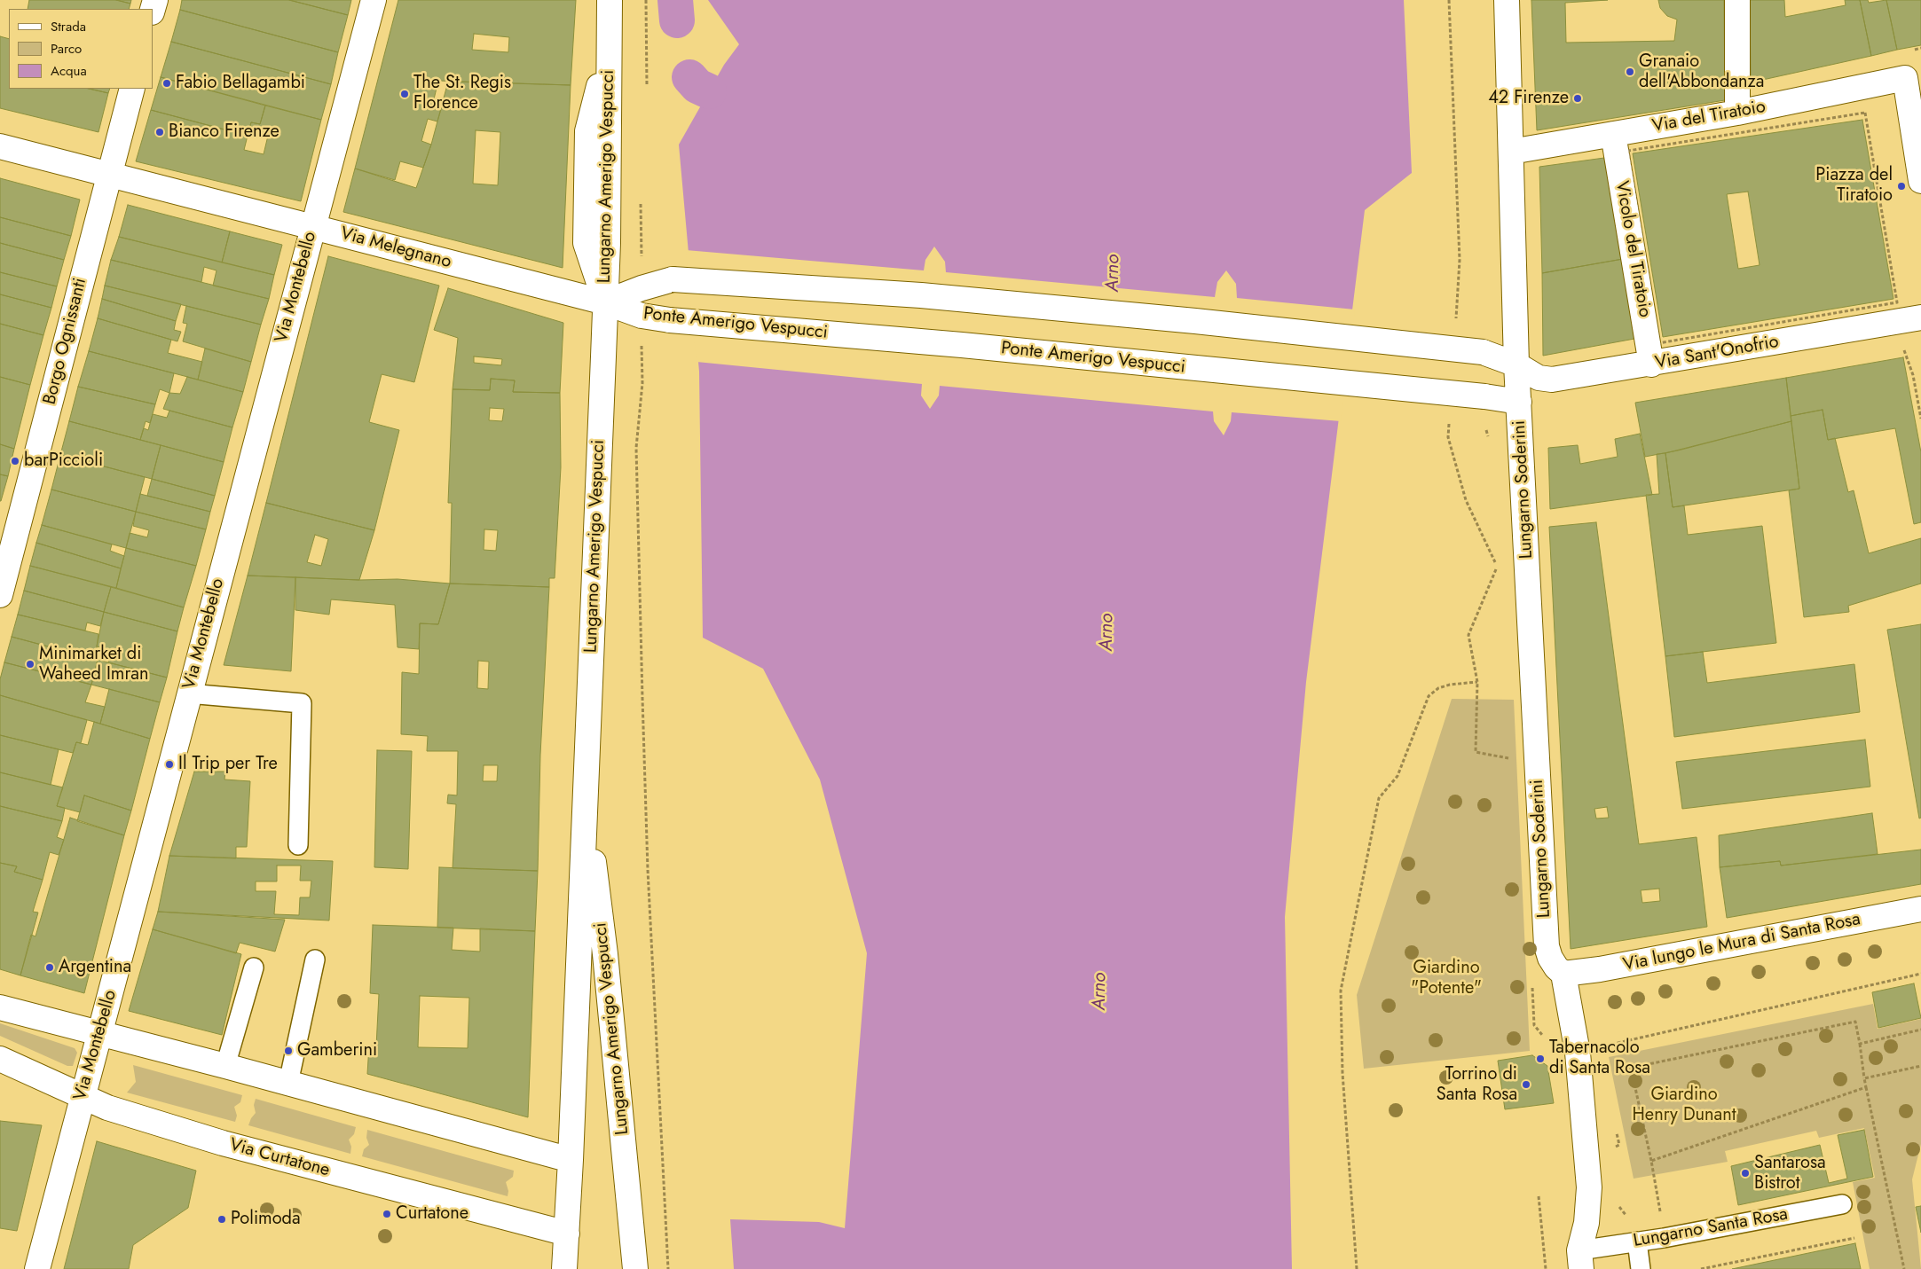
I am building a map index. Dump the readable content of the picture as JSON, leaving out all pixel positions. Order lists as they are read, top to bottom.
{
  "streets": {
    "street": [
      "Via del Tiratoio",
      "Lungarno Amerigo Vespucci",
      "Via Melegnano",
      "Vicolo del Tiratoio",
      "Via Montebello",
      "Ponte Amerigo Vespucci",
      "Borgo Ognissanti",
      "Via Sant'Onofrio",
      "Lungarno Soderini",
      "Via lungo le Mura di Santa Rosa",
      "Via Curtatone",
      "Lungarno Santa Rosa"
    ]
  },
  "crossings": [
    ["Via del Tiratoio", "Vicolo del Tiratoio"],
    ["Via del Tiratoio", "Lungarno Soderini"],
    ["Lungarno Amerigo Vespucci", "Via Melegnano"],
    ["Lungarno Amerigo Vespucci", "Ponte Amerigo Vespucci"],
    ["Lungarno Amerigo Vespucci", "Via Curtatone"],
    ["Via Melegnano", "Via Montebello"],
    ["Via Melegnano", "Ponte Amerigo Vespucci"],
    ["Via Melegnano", "Borgo Ognissanti"],
    ["Vicolo del Tiratoio", "Via Sant'Onofrio"],
    ["Via Montebello", "Via Curtatone"],
    ["Ponte Amerigo Vespucci", "Via Sant'Onofrio"],
    ["Ponte Amerigo Vespucci", "Lungarno Soderini"],
    ["Via Sant'Onofrio", "Lungarno Soderini"],
    ["Lungarno Soderini", "Via lungo le Mura di Santa Rosa"],
    ["Lungarno Soderini", "Lungarno Santa Rosa"],
    ["Via lungo le Mura di Santa Rosa", "Lungarno Santa Rosa"]
  ],
  "water": ["Arno"],
  "parks": ["Giardino \"Potente\"", "Giardino Henry Dunant"],
  "places": [
    "Granaio dell'Abbondanza",
    "Fabio Bellagambi",
    "The St. Regis Florence",
    "42 Firenze",
    "Bianco Firenze",
    "Piazza del Tiratoio",
    "barPiccioli",
    "Minimarket di Waheed Imran",
    "Il Trip per Tre",
    "Argentina",
    "Gamberini",
    "Tabernacolo di Santa Rosa",
    "Torrino di Santa Rosa",
    "Santarosa Bistrot",
    "Curtatone",
    "Polimoda"
  ],
  "legend": ["Strada", "Parco", "Acqua"]
}
